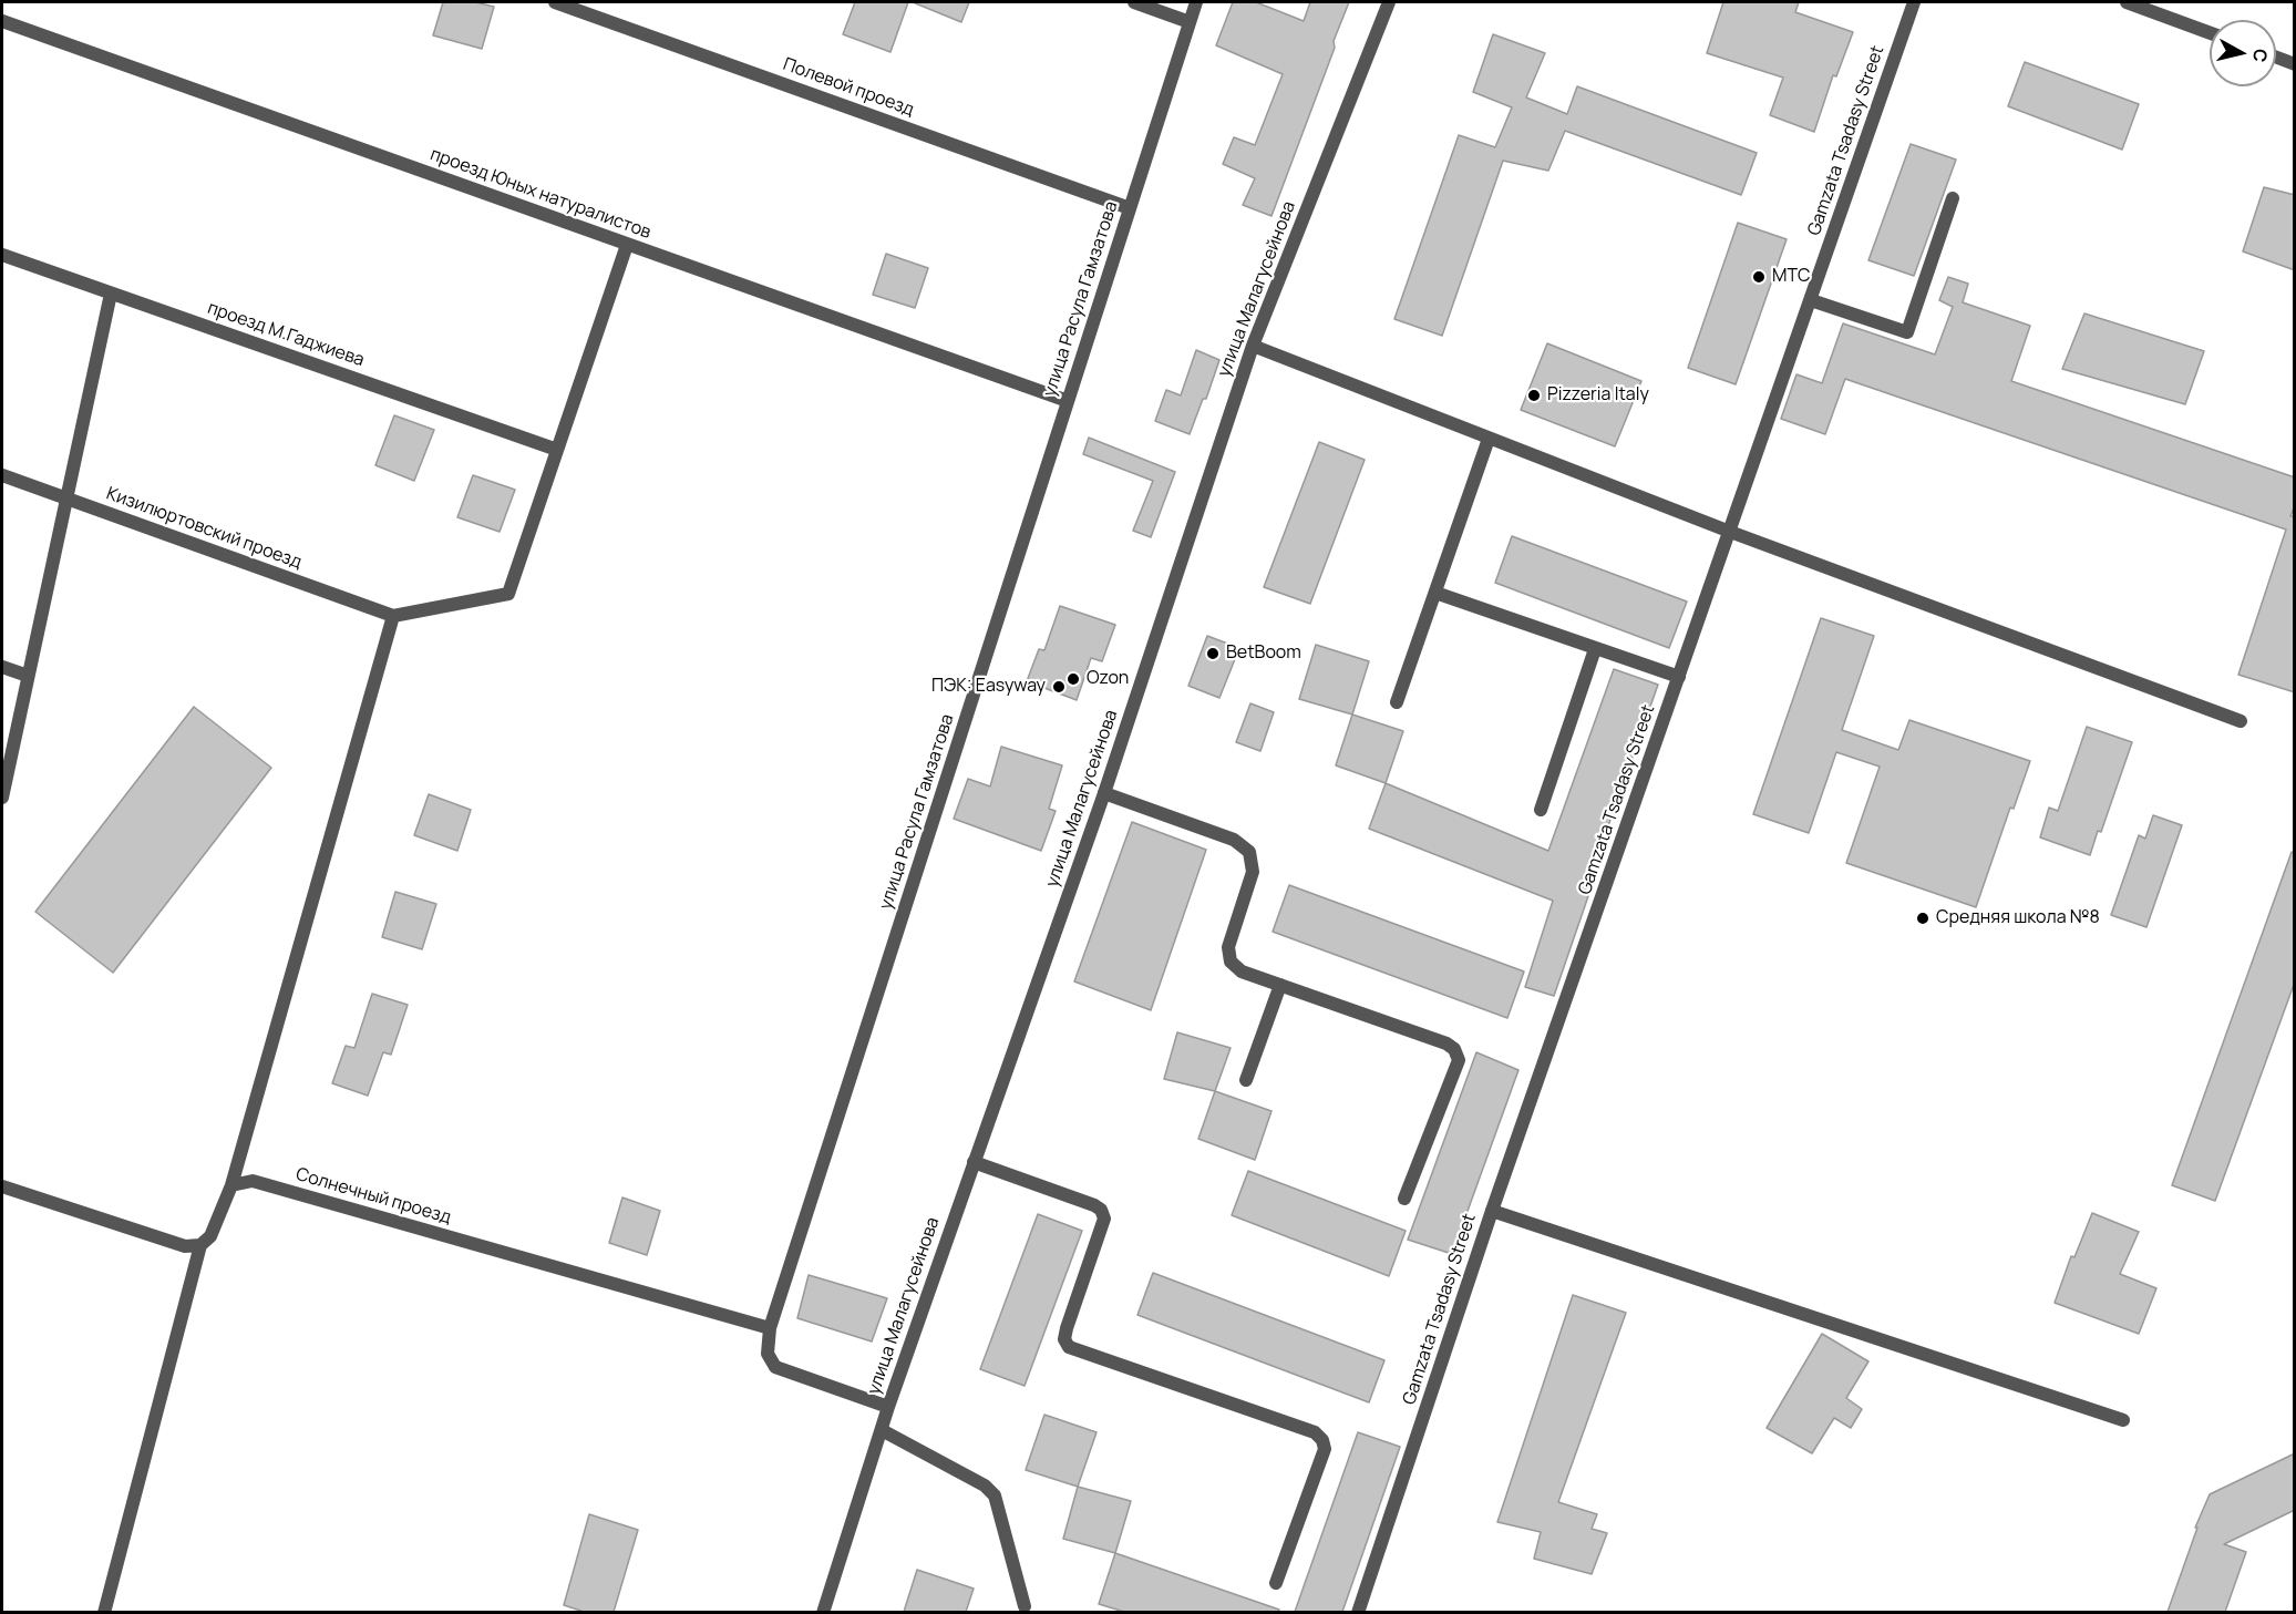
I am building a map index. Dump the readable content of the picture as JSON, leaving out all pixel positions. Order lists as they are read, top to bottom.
{
  "streets": {
    "street": [
      "Полевой проезд",
      "Gamzata Tsadasy Street",
      "проезд Юных натуралистов",
      "улица Малагусейнова",
      "улица Расула Гамзатова",
      "проезд М.Гаджиева",
      "Кизилюртовский проезд",
      "Солнечный проезд"
    ]
  },
  "crossings": [
    ["Полевой проезд", "улица Расула Гамзатова"],
    ["проезд Юных натуралистов", "улица Расула Гамзатова"],
    ["улица Малагусейнова", "улица Расула Гамзатова"],
    ["улица Расула Гамзатова", "Солнечный проезд"]
  ],
  "places": [
    "МТС",
    "Pizzeria Italy",
    "BetBoom",
    "Ozon",
    "ПЭК: Easyway",
    "Средняя школа №8"
  ],
  "north": "right"
}
